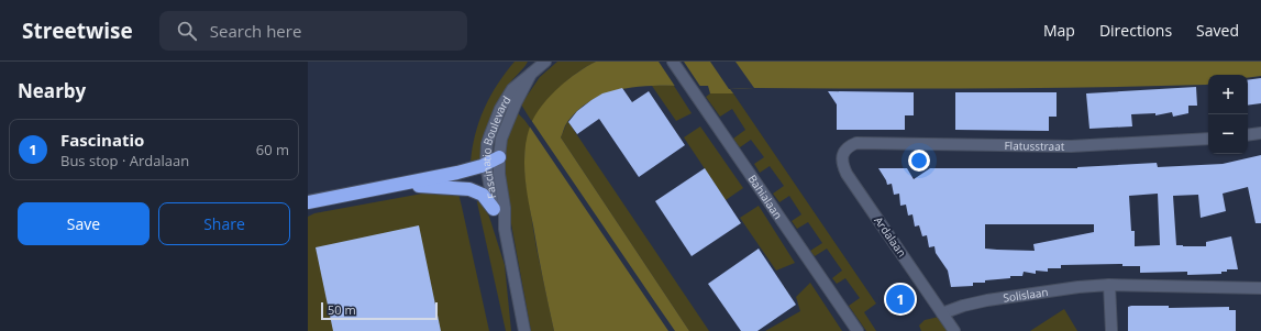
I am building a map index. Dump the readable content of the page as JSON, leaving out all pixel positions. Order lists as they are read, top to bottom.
{
  "streets": {
    "street": [
      "Flatusstraat",
      "Fascinatio Boulevard",
      "Bahialaan",
      "Ardalaan",
      "Solislaan"
    ]
  },
  "crossings": [
    ["Flatusstraat", "Ardalaan"],
    ["Ardalaan", "Solislaan"]
  ],
  "scale_bar": "50 m",
  "page": {
    "header": "Streetwise",
    "search": "Search here",
    "nav": ["Map", "Directions", "Saved"],
    "heading": "Nearby",
    "map_buttons": ["+", "−"],
    "list": [
      {
        "mark": "1",
        "name": "Fascinatio",
        "note": "Bus stop · Ardalaan",
        "value": "60 m"
      }
    ],
    "buttons": ["Save", "Share"],
    "pins": "1",
    "scale": "50 m"
  }
}
